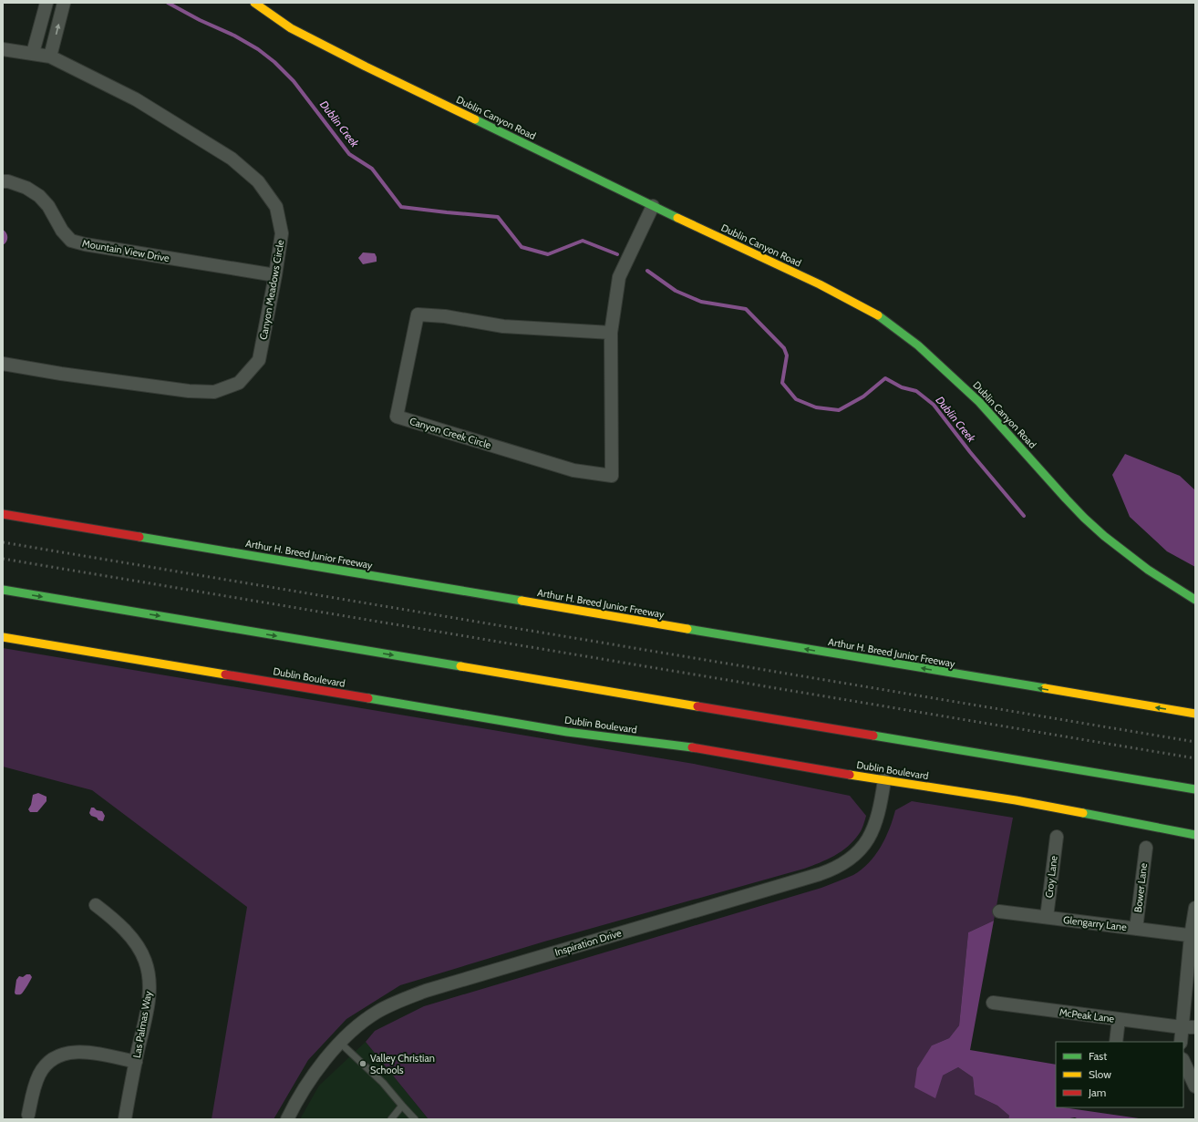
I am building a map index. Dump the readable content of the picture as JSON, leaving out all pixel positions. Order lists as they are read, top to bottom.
{
  "streets": {
    "main road": ["Dublin Canyon Road", "Arthur H. Breed Junior Freeway", "Dublin Boulevard"],
    "street": [
      "Mountain View Drive",
      "Canyon Meadows Circle",
      "Canyon Creek Circle",
      "Croy Lane",
      "Bower Lane",
      "Glengarry Lane",
      "Inspiration Drive",
      "McPeak Lane",
      "Las Palmas Way"
    ]
  },
  "crossings": [
    ["Dublin Canyon Road", "Canyon Creek Circle"],
    ["Mountain View Drive", "Canyon Meadows Circle"],
    ["Dublin Boulevard", "Inspiration Drive"],
    ["Croy Lane", "Glengarry Lane"],
    ["Bower Lane", "Glengarry Lane"]
  ],
  "one_way": ["Arthur H. Breed Junior Freeway"],
  "water": ["Dublin Creek"],
  "places": ["Valley Christian Schools"],
  "legend": ["Fast", "Slow", "Jam"]
}
